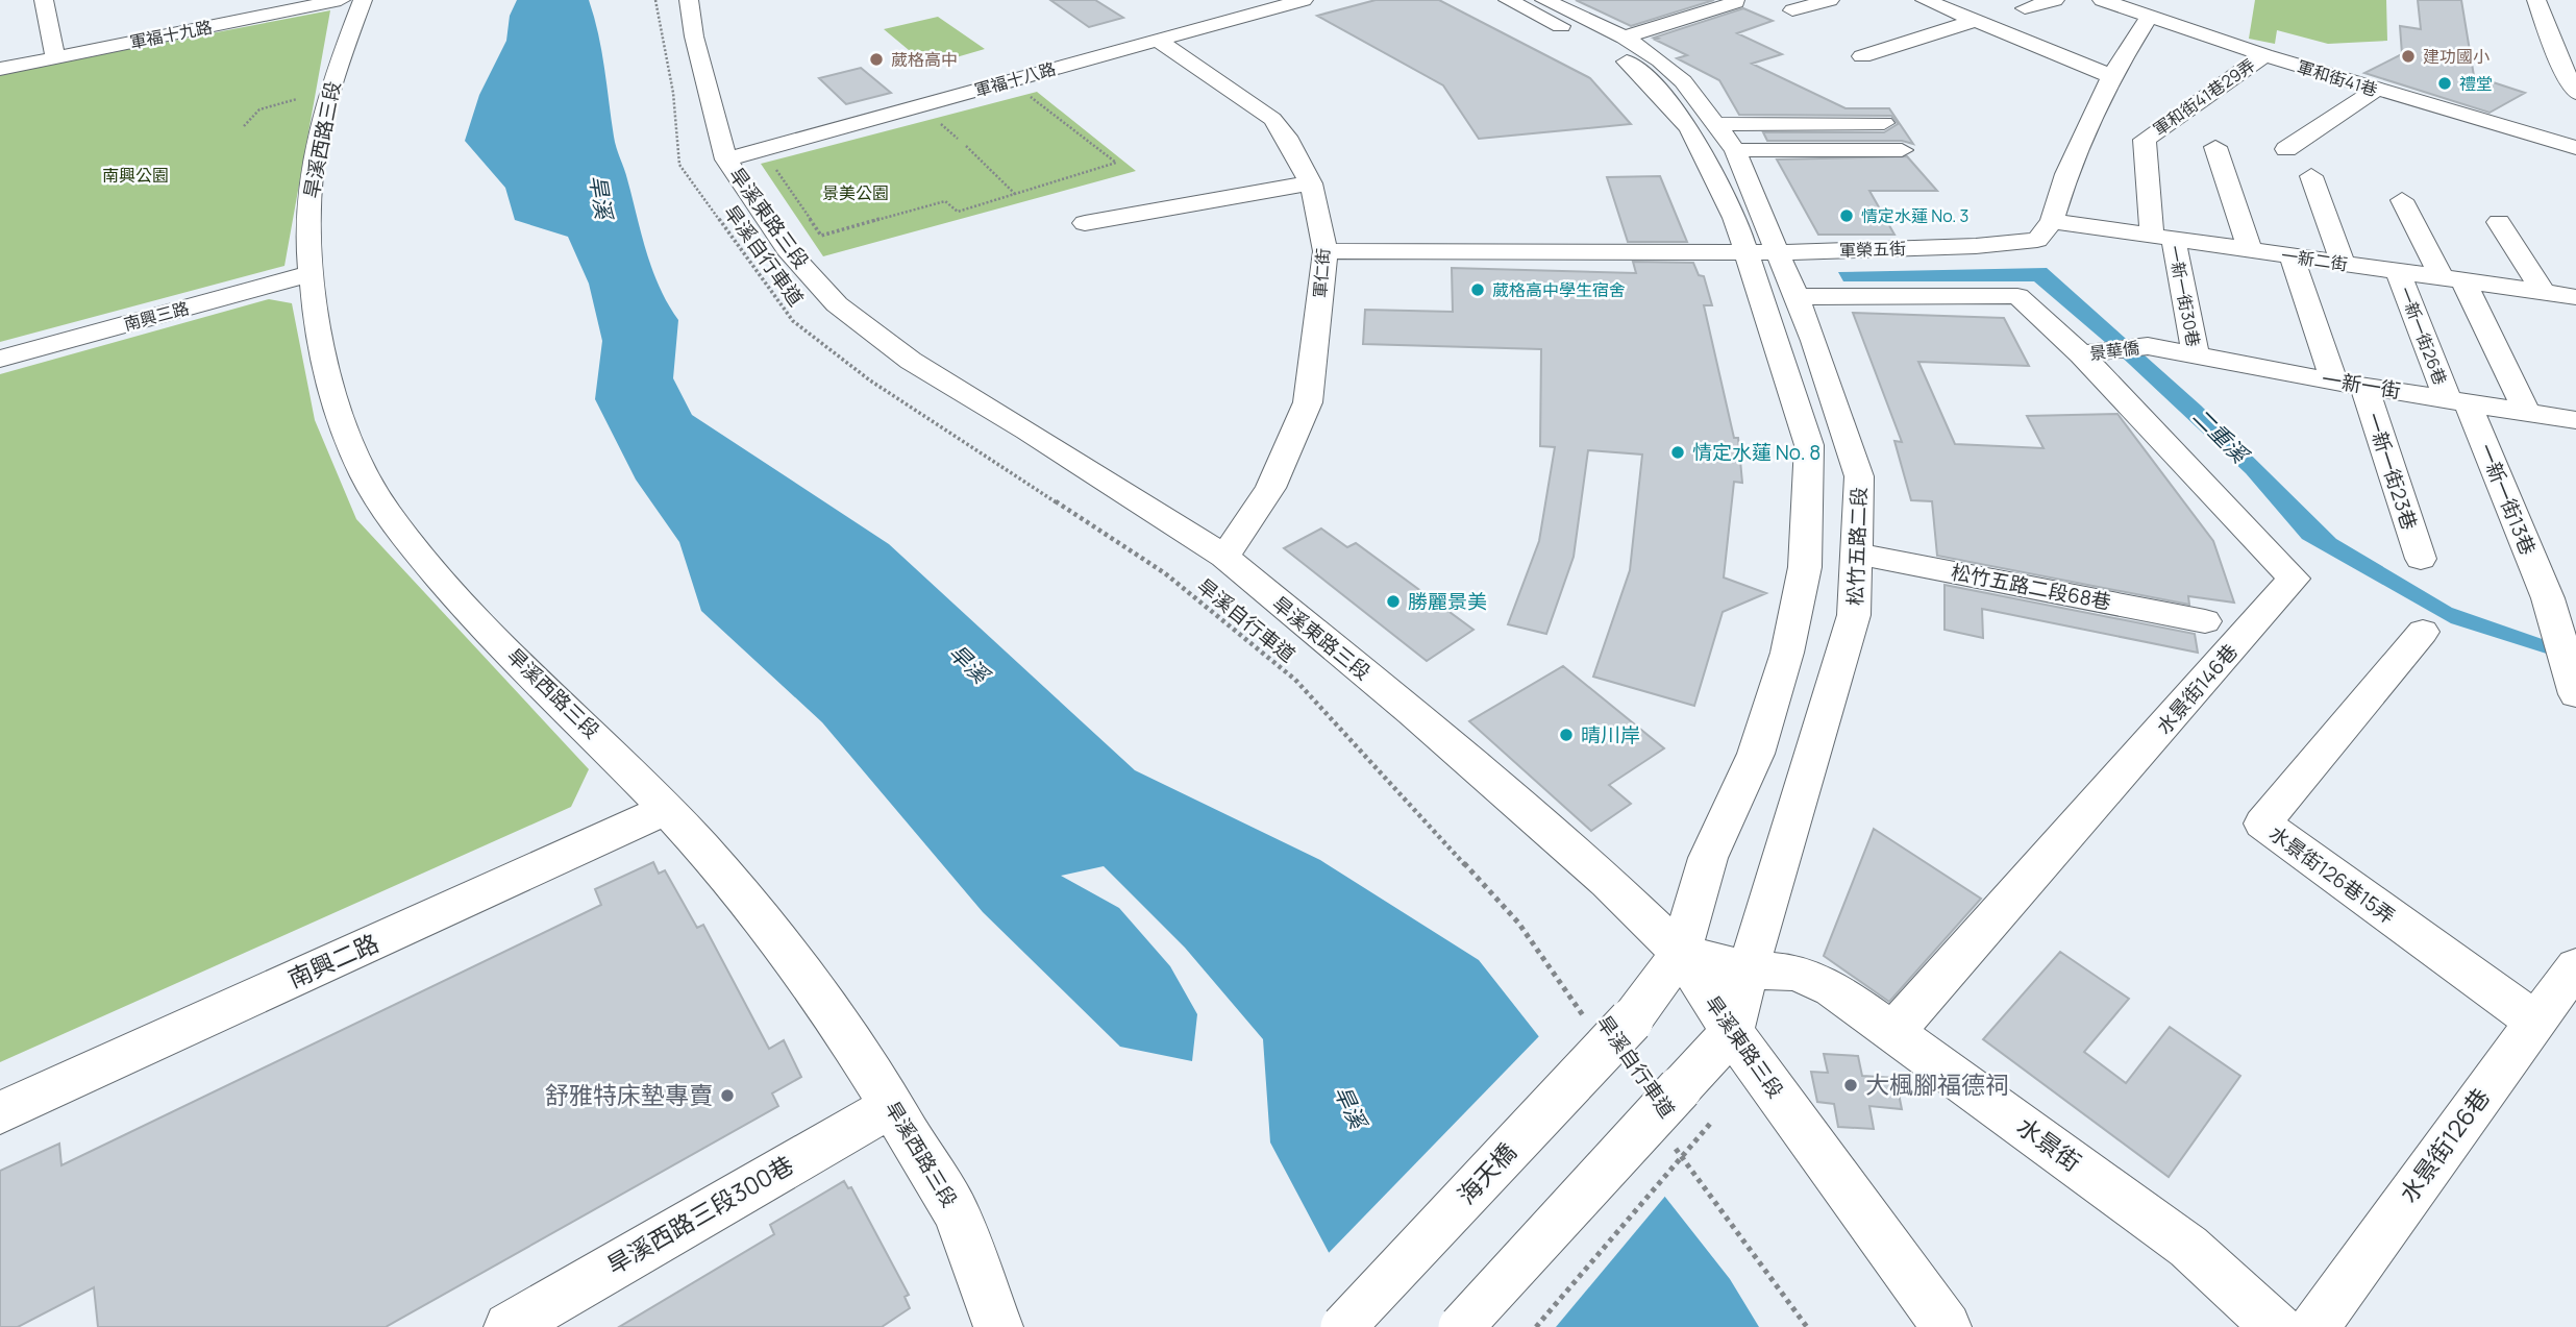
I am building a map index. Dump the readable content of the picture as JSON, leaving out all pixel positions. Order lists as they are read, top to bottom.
{
  "streets": {
    "street": [
      "軍福十九路",
      "軍和街41巷",
      "軍福十八路",
      "軍和街41巷29弄",
      "旱溪西路三段",
      "旱溪東路三段",
      "軍榮五街",
      "一新二街",
      "軍仁街",
      "一新一街30巷",
      "南興三路",
      "一新一街26巷",
      "景華僑",
      "一新一街",
      "一新一街23巷",
      "一新一街13巷",
      "松竹五路二段",
      "松竹五路二段68巷",
      "水景街146巷",
      "水景街126巷15弄",
      "南興二路",
      "水景街",
      "水景街126巷",
      "海天橋",
      "旱溪西路三段300巷"
    ],
    "path": ["旱溪自行車道"]
  },
  "crossings": [
    ["軍和街41巷", "軍和街41巷29弄"],
    ["軍福十八路", "旱溪東路三段"],
    ["軍福十八路", "軍仁街"],
    ["軍和街41巷29弄", "一新一街30巷"],
    ["旱溪西路三段", "南興三路"],
    ["旱溪西路三段", "南興二路"],
    ["旱溪西路三段", "旱溪西路三段300巷"],
    ["旱溪東路三段", "軍仁街"],
    ["旱溪東路三段", "松竹五路二段"],
    ["旱溪東路三段", "水景街"],
    ["軍榮五街", "一新二街"],
    ["軍榮五街", "軍仁街"],
    ["軍榮五街", "松竹五路二段"],
    ["旱溪自行車道", "松竹五路二段"],
    ["旱溪自行車道", "海天橋"],
    ["一新二街", "一新一街30巷"],
    ["一新二街", "一新一街26巷"],
    ["一新二街", "一新一街23巷"],
    ["一新一街30巷", "一新一街"],
    ["一新一街26巷", "一新一街"],
    ["一新一街26巷", "一新一街13巷"],
    ["景華僑", "一新一街"],
    ["景華僑", "水景街146巷"],
    ["一新一街", "一新一街23巷"],
    ["一新一街", "一新一街13巷"],
    ["松竹五路二段", "松竹五路二段68巷"],
    ["松竹五路二段", "水景街"],
    ["松竹五路二段", "海天橋"],
    ["水景街146巷", "水景街"],
    ["水景街126巷15弄", "水景街126巷"]
  ],
  "water": ["旱溪", "二重溪"],
  "parks": ["南興公園", "景美公園"],
  "places": [
    "建功國小",
    "葳格高中",
    "禮堂",
    "情定水蓮 No. 3",
    "葳格高中學生宿舍",
    "情定水蓮 No. 8",
    "勝麗景美",
    "晴川岸",
    "大楓腳福德祠",
    "舒雅特床墊專賣"
  ]
}
